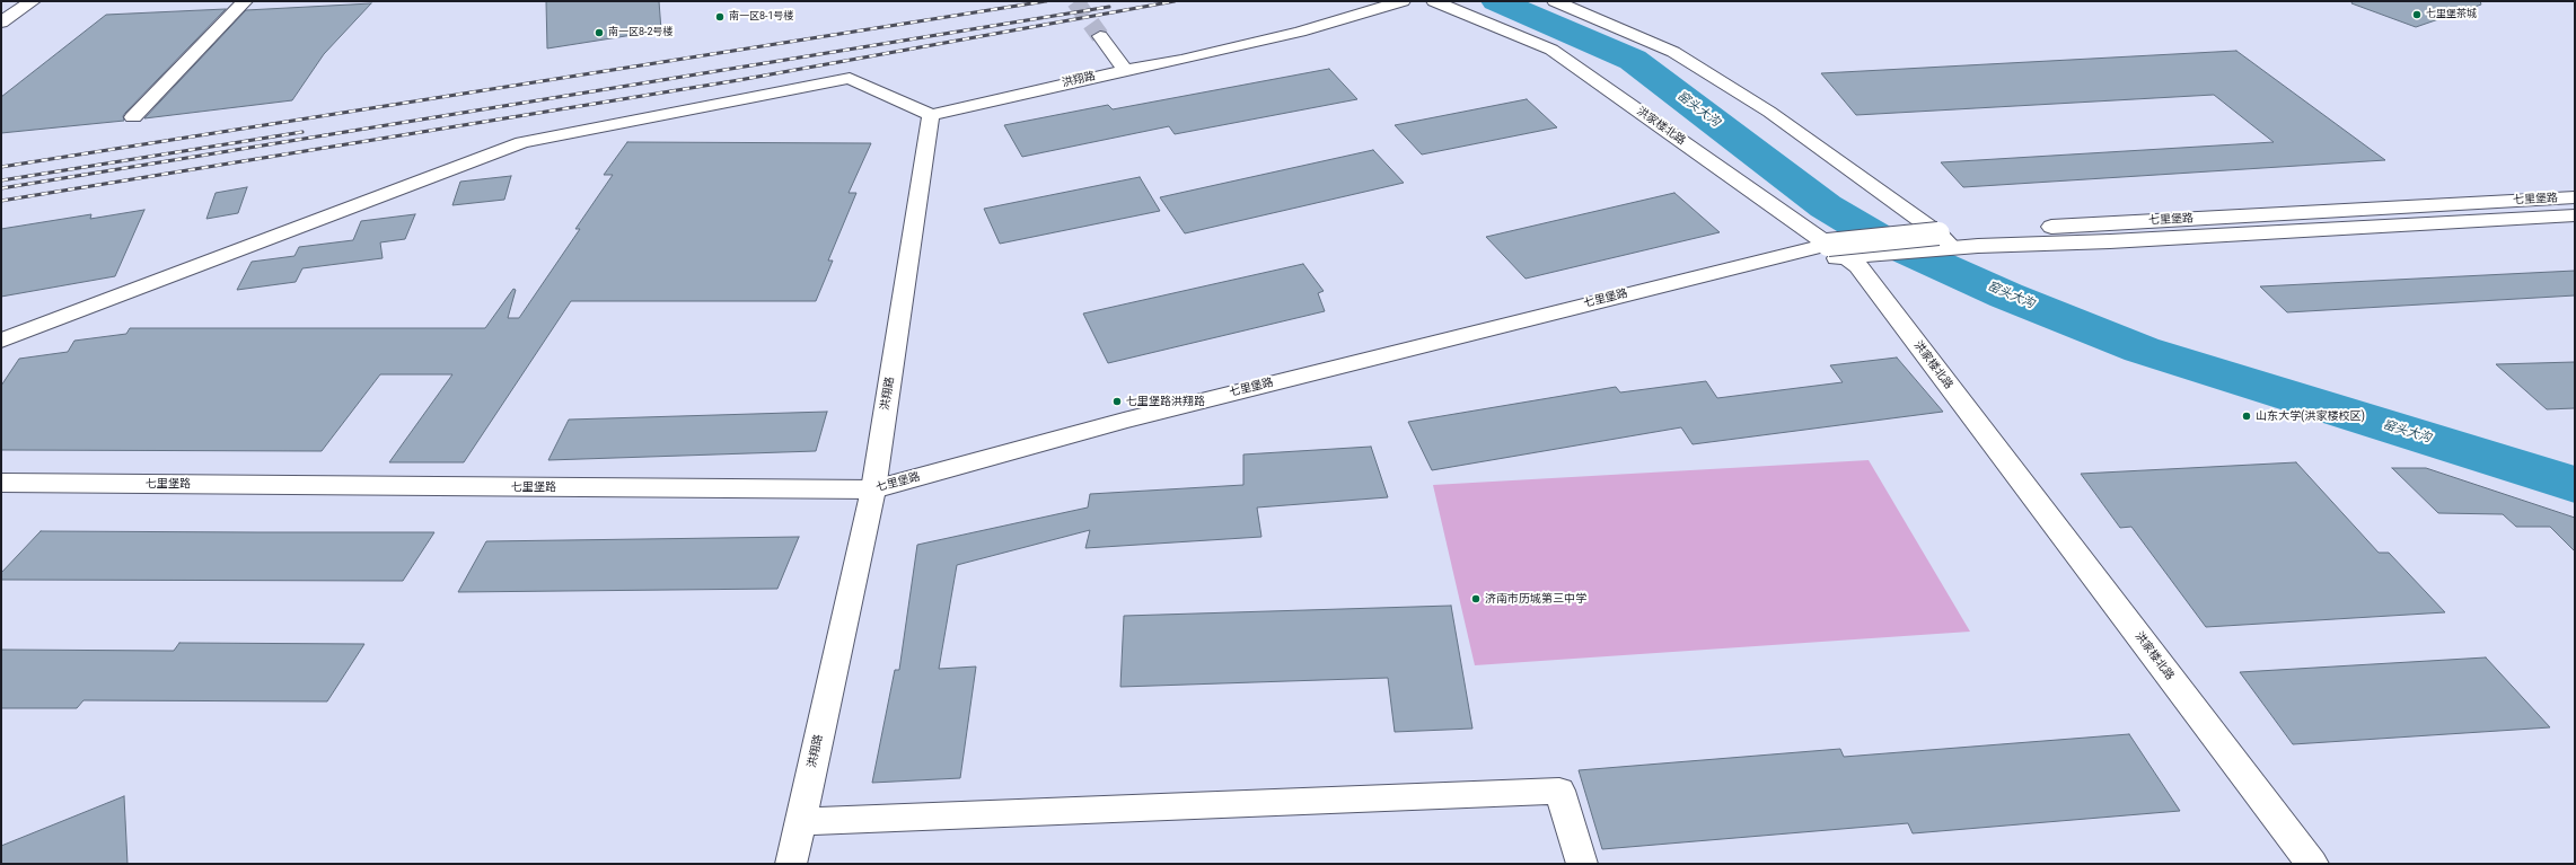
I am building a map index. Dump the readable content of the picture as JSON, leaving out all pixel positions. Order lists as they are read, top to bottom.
{
  "streets": {
    "main road": ["洪家楼北路", "七里堡路"],
    "street": ["洪翔路"]
  },
  "crossings": [
    ["洪翔路", "七里堡路"],
    ["洪家楼北路", "七里堡路"]
  ],
  "water": ["窑头大沟"],
  "places": [
    "七里堡茶城",
    "南一区8-1号楼",
    "南一区8-2号楼",
    "七里堡路洪翔路",
    "山东大学(洪家楼校区)",
    "济南市历城第三中学"
  ]
}
